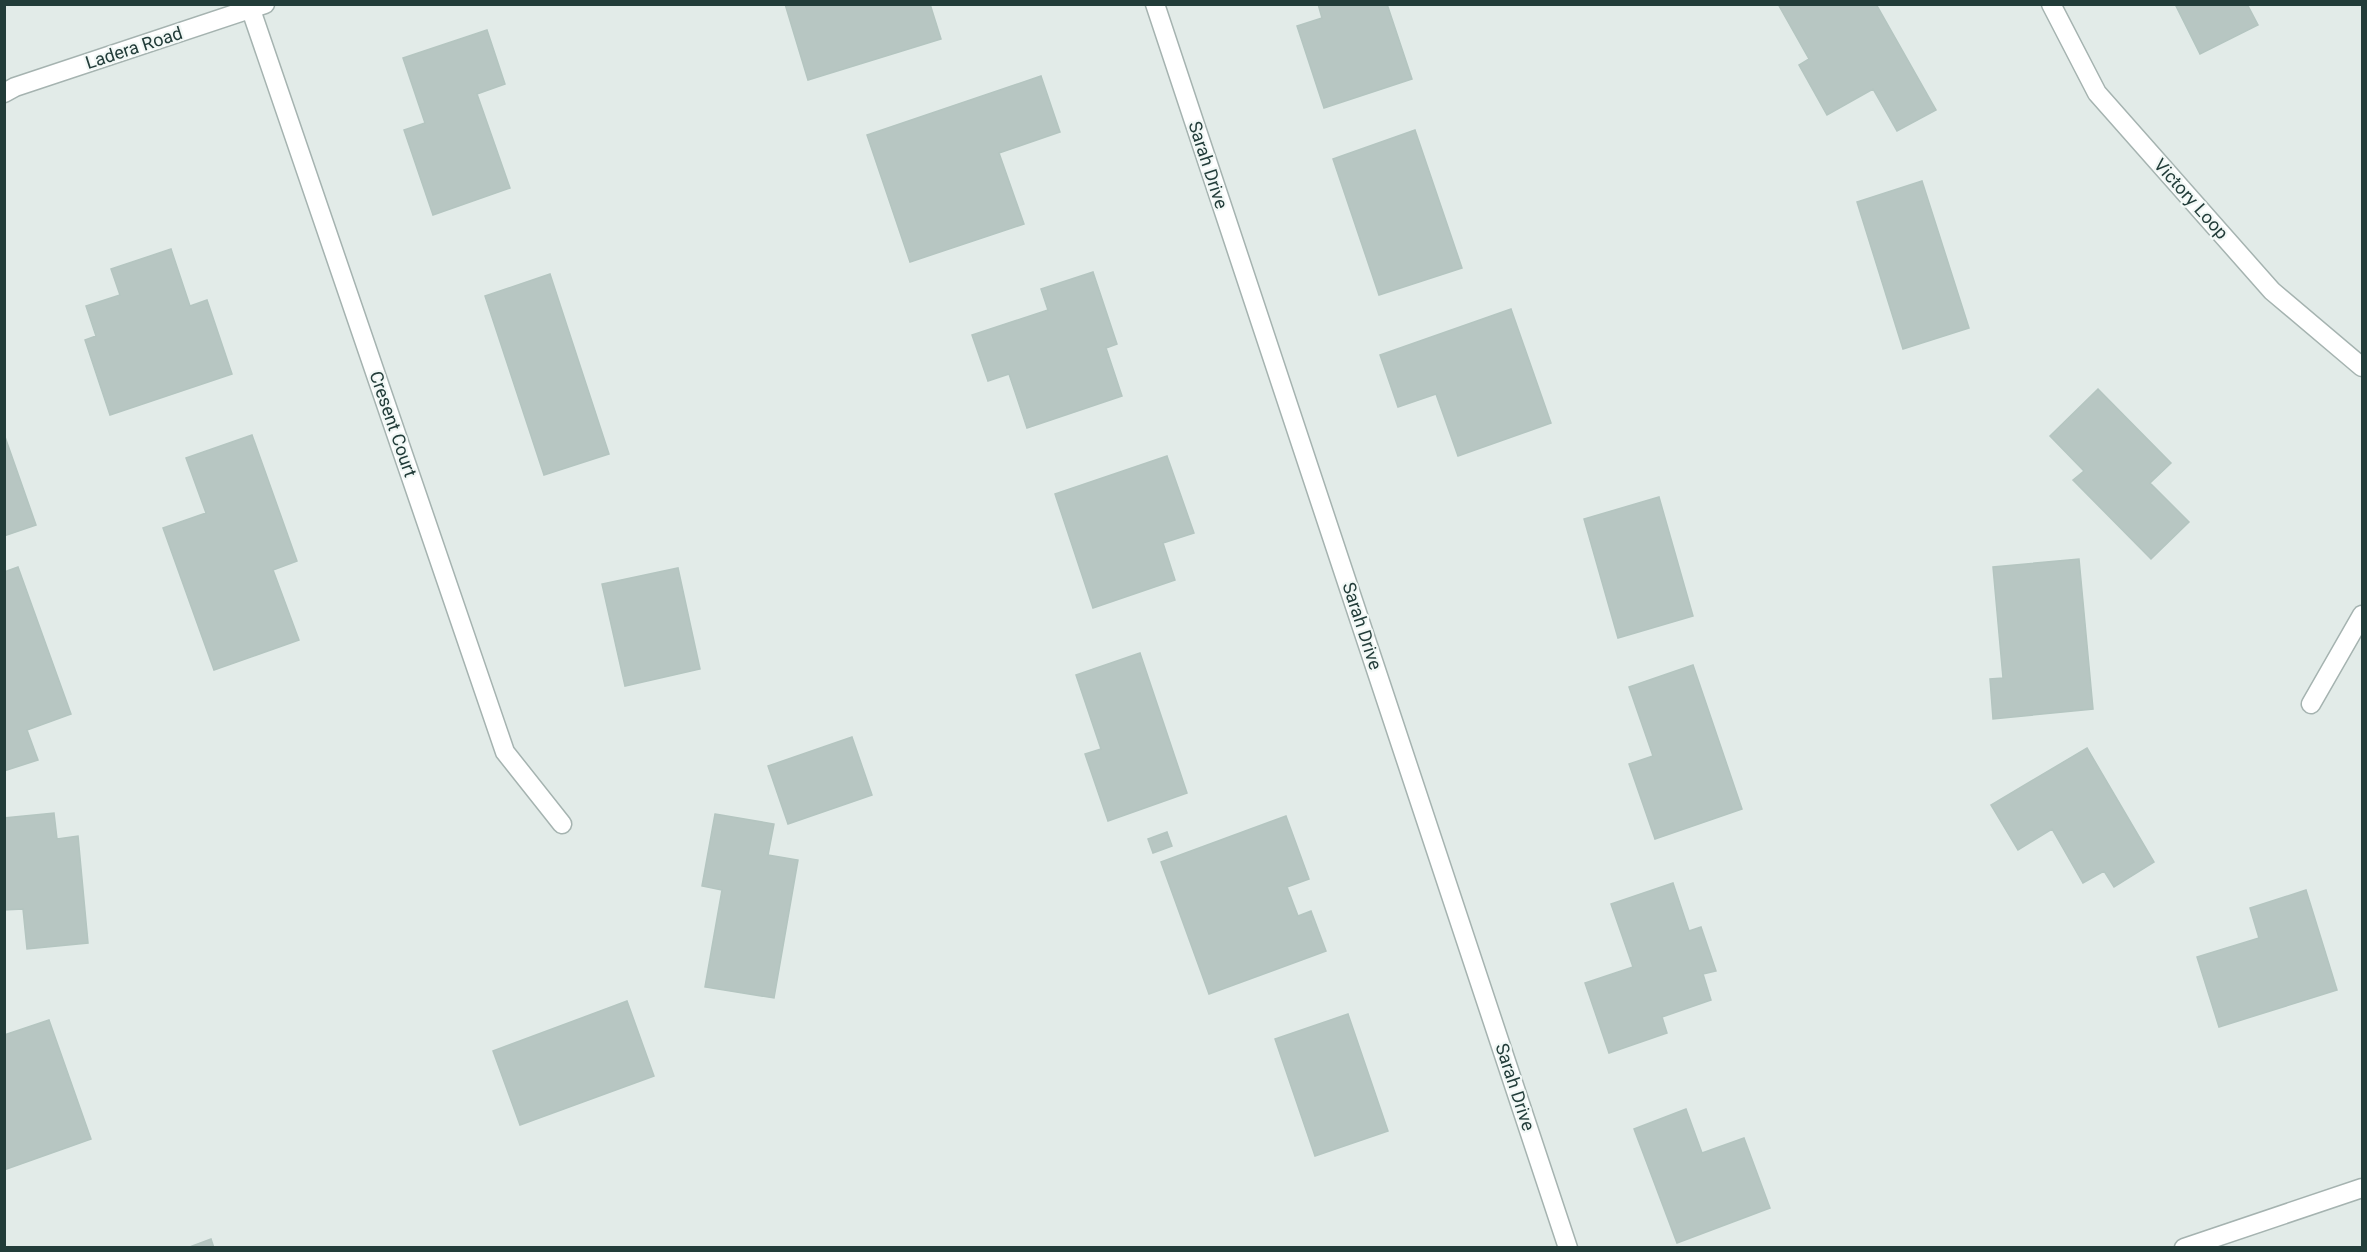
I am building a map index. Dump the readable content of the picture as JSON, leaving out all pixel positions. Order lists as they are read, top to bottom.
{
  "streets": {
    "street": [
      "Ladera Road",
      "Sarah Drive",
      "Victory Loop",
      "Cresent Court"
    ]
  },
  "crossings": [
    ["Ladera Road", "Cresent Court"]
  ]
}
